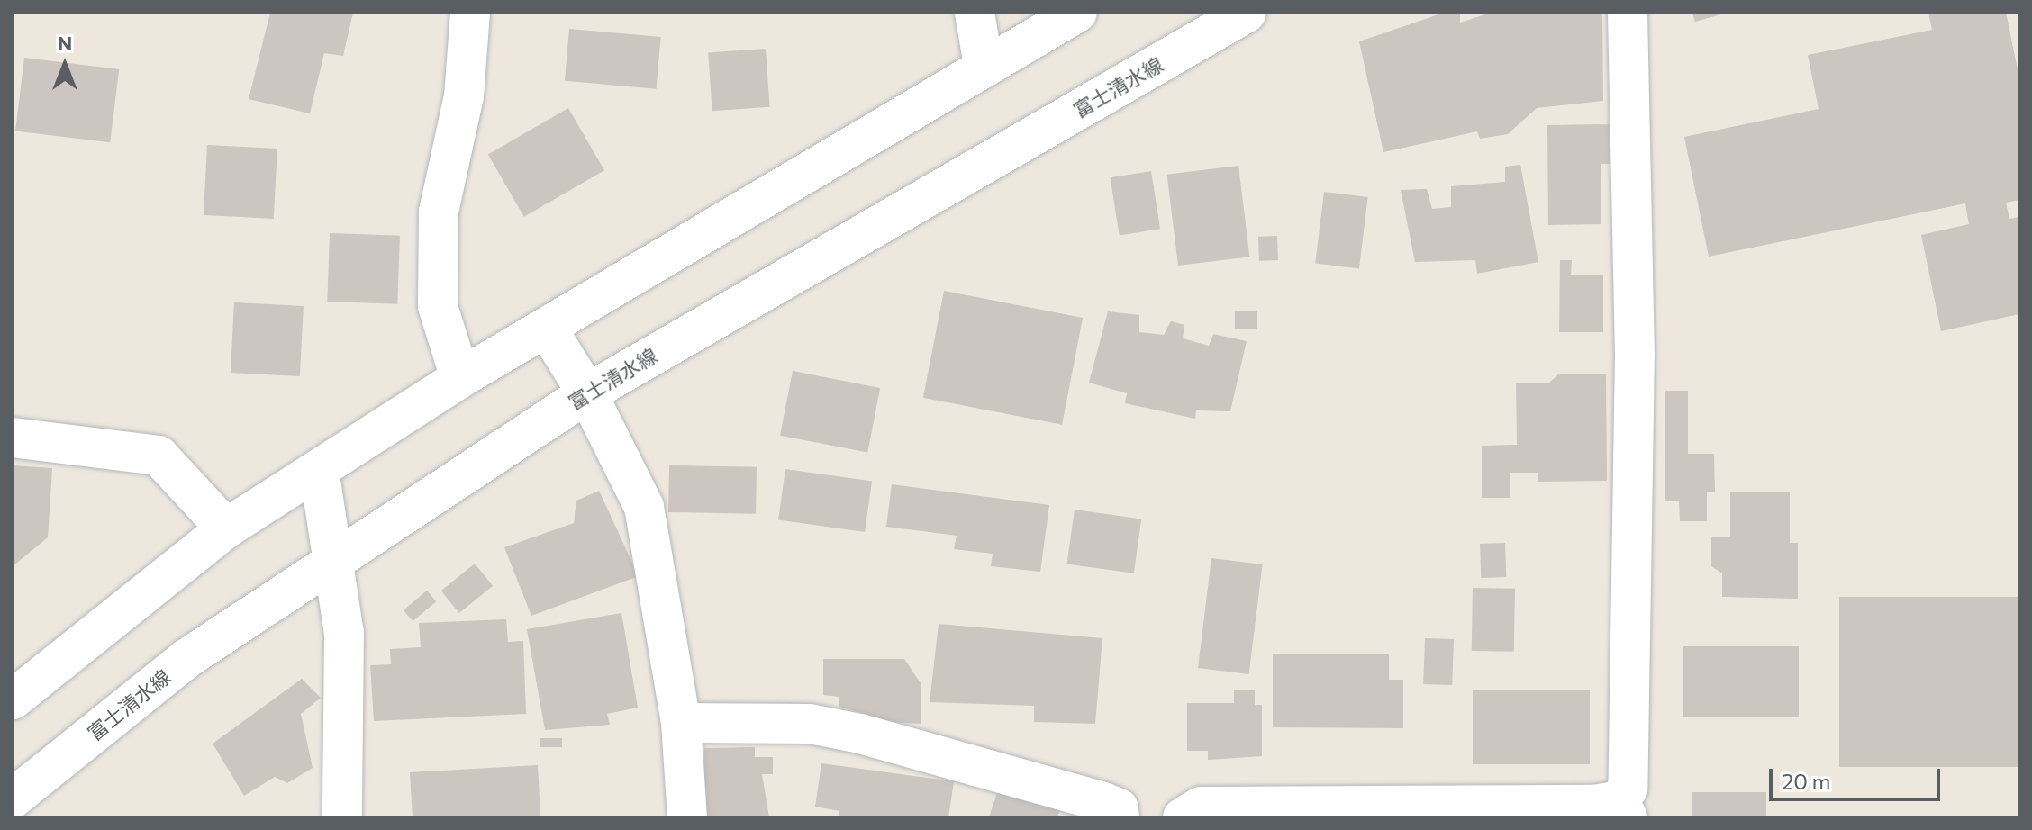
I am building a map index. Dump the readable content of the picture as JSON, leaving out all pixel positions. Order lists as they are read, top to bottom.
{
  "streets": {
    "street": ["富士清水線"]
  },
  "scale_bar": "20 m",
  "north": "top"
}
